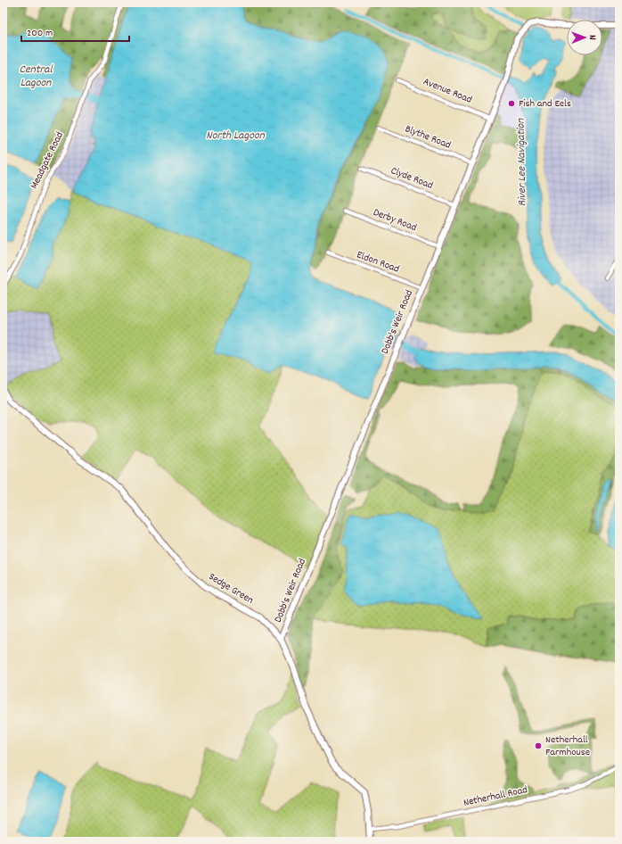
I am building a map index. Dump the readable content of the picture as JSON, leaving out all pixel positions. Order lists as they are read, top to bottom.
{
  "streets": {
    "street": [
      "Avenue Road",
      "Blythe Road",
      "Meadgate Road",
      "Clyde Road",
      "Derby Road",
      "Eldon Road",
      "Dobb's Weir Road",
      "Sedge Green",
      "Netherhall Road"
    ]
  },
  "crossings": [
    ["Avenue Road", "Dobb's Weir Road"],
    ["Blythe Road", "Dobb's Weir Road"],
    ["Clyde Road", "Dobb's Weir Road"],
    ["Derby Road", "Dobb's Weir Road"],
    ["Eldon Road", "Dobb's Weir Road"],
    ["Dobb's Weir Road", "Sedge Green"],
    ["Sedge Green", "Netherhall Road"]
  ],
  "water": ["Central Lagoon", "North Lagoon", "River Lee Navigation"],
  "places": ["Fish and Eels", "Netherhall Farmhouse"],
  "scale_bar": "200 m",
  "north": "right"
}
